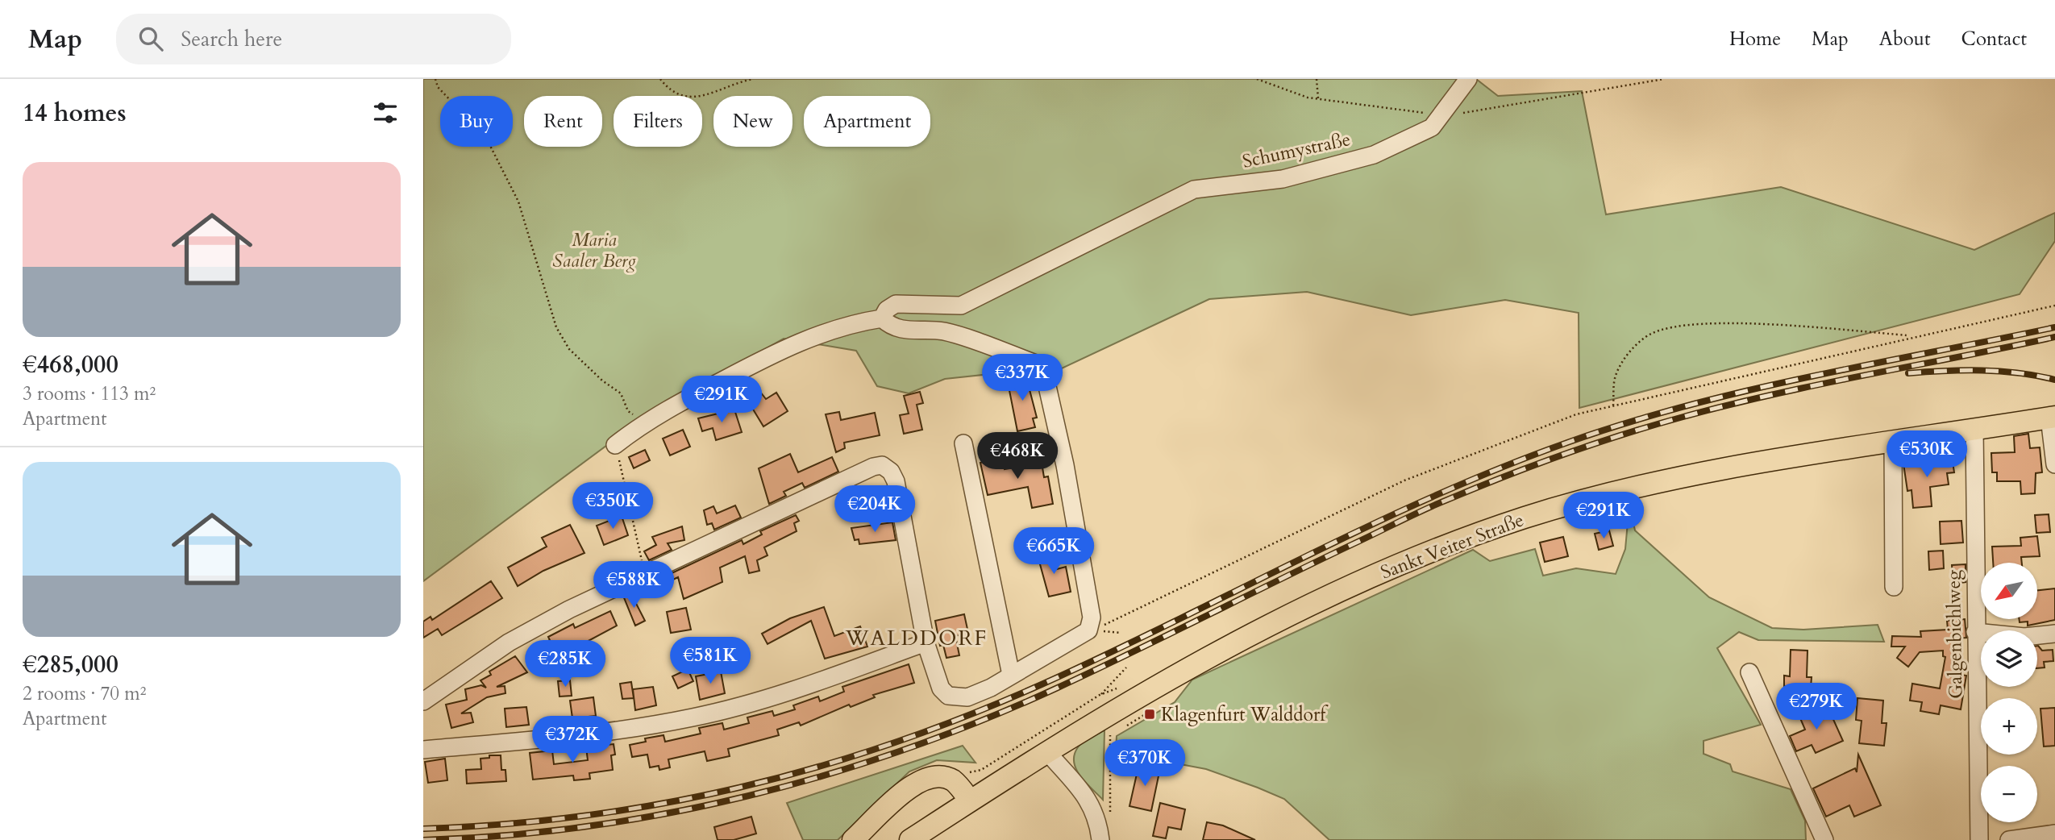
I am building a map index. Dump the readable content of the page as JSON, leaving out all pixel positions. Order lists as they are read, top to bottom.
{
  "streets": {
    "main road": ["Sankt Veiter Straße"],
    "street": ["Schumystraße", "Galgenbichlweg"]
  },
  "crossings": [
    ["Sankt Veiter Straße", "Galgenbichlweg"]
  ],
  "districts": ["WALDDORF"],
  "parks": ["Maria Saaler Berg"],
  "places": {
    "transit": ["Klagenfurt Walddorf"]
  },
  "north": "bottom left",
  "page": {
    "header": "Map",
    "search": "Search here",
    "nav": [
      "Home",
      "Map",
      "About",
      "Contact"
    ],
    "heading": "14 homes",
    "chip": [
      "Buy",
      "Rent",
      "Filters",
      "New",
      "Apartment"
    ],
    "list": [
      {
        "name": "€468,000",
        "note": "3 rooms · 113 m² · Apartment"
      },
      {
        "name": "€285,000",
        "note": "2 rooms · 70 m² · Apartment"
      }
    ],
    "price": [
      "€337K",
      "€291K",
      "€530K",
      "€468K",
      "€350K",
      "€204K",
      "€291K",
      "€665K",
      "€588K",
      "€581K",
      "€285K",
      "€279K",
      "€372K",
      "€370K"
    ],
    "map_buttons": ["+", "−"]
  }
}
